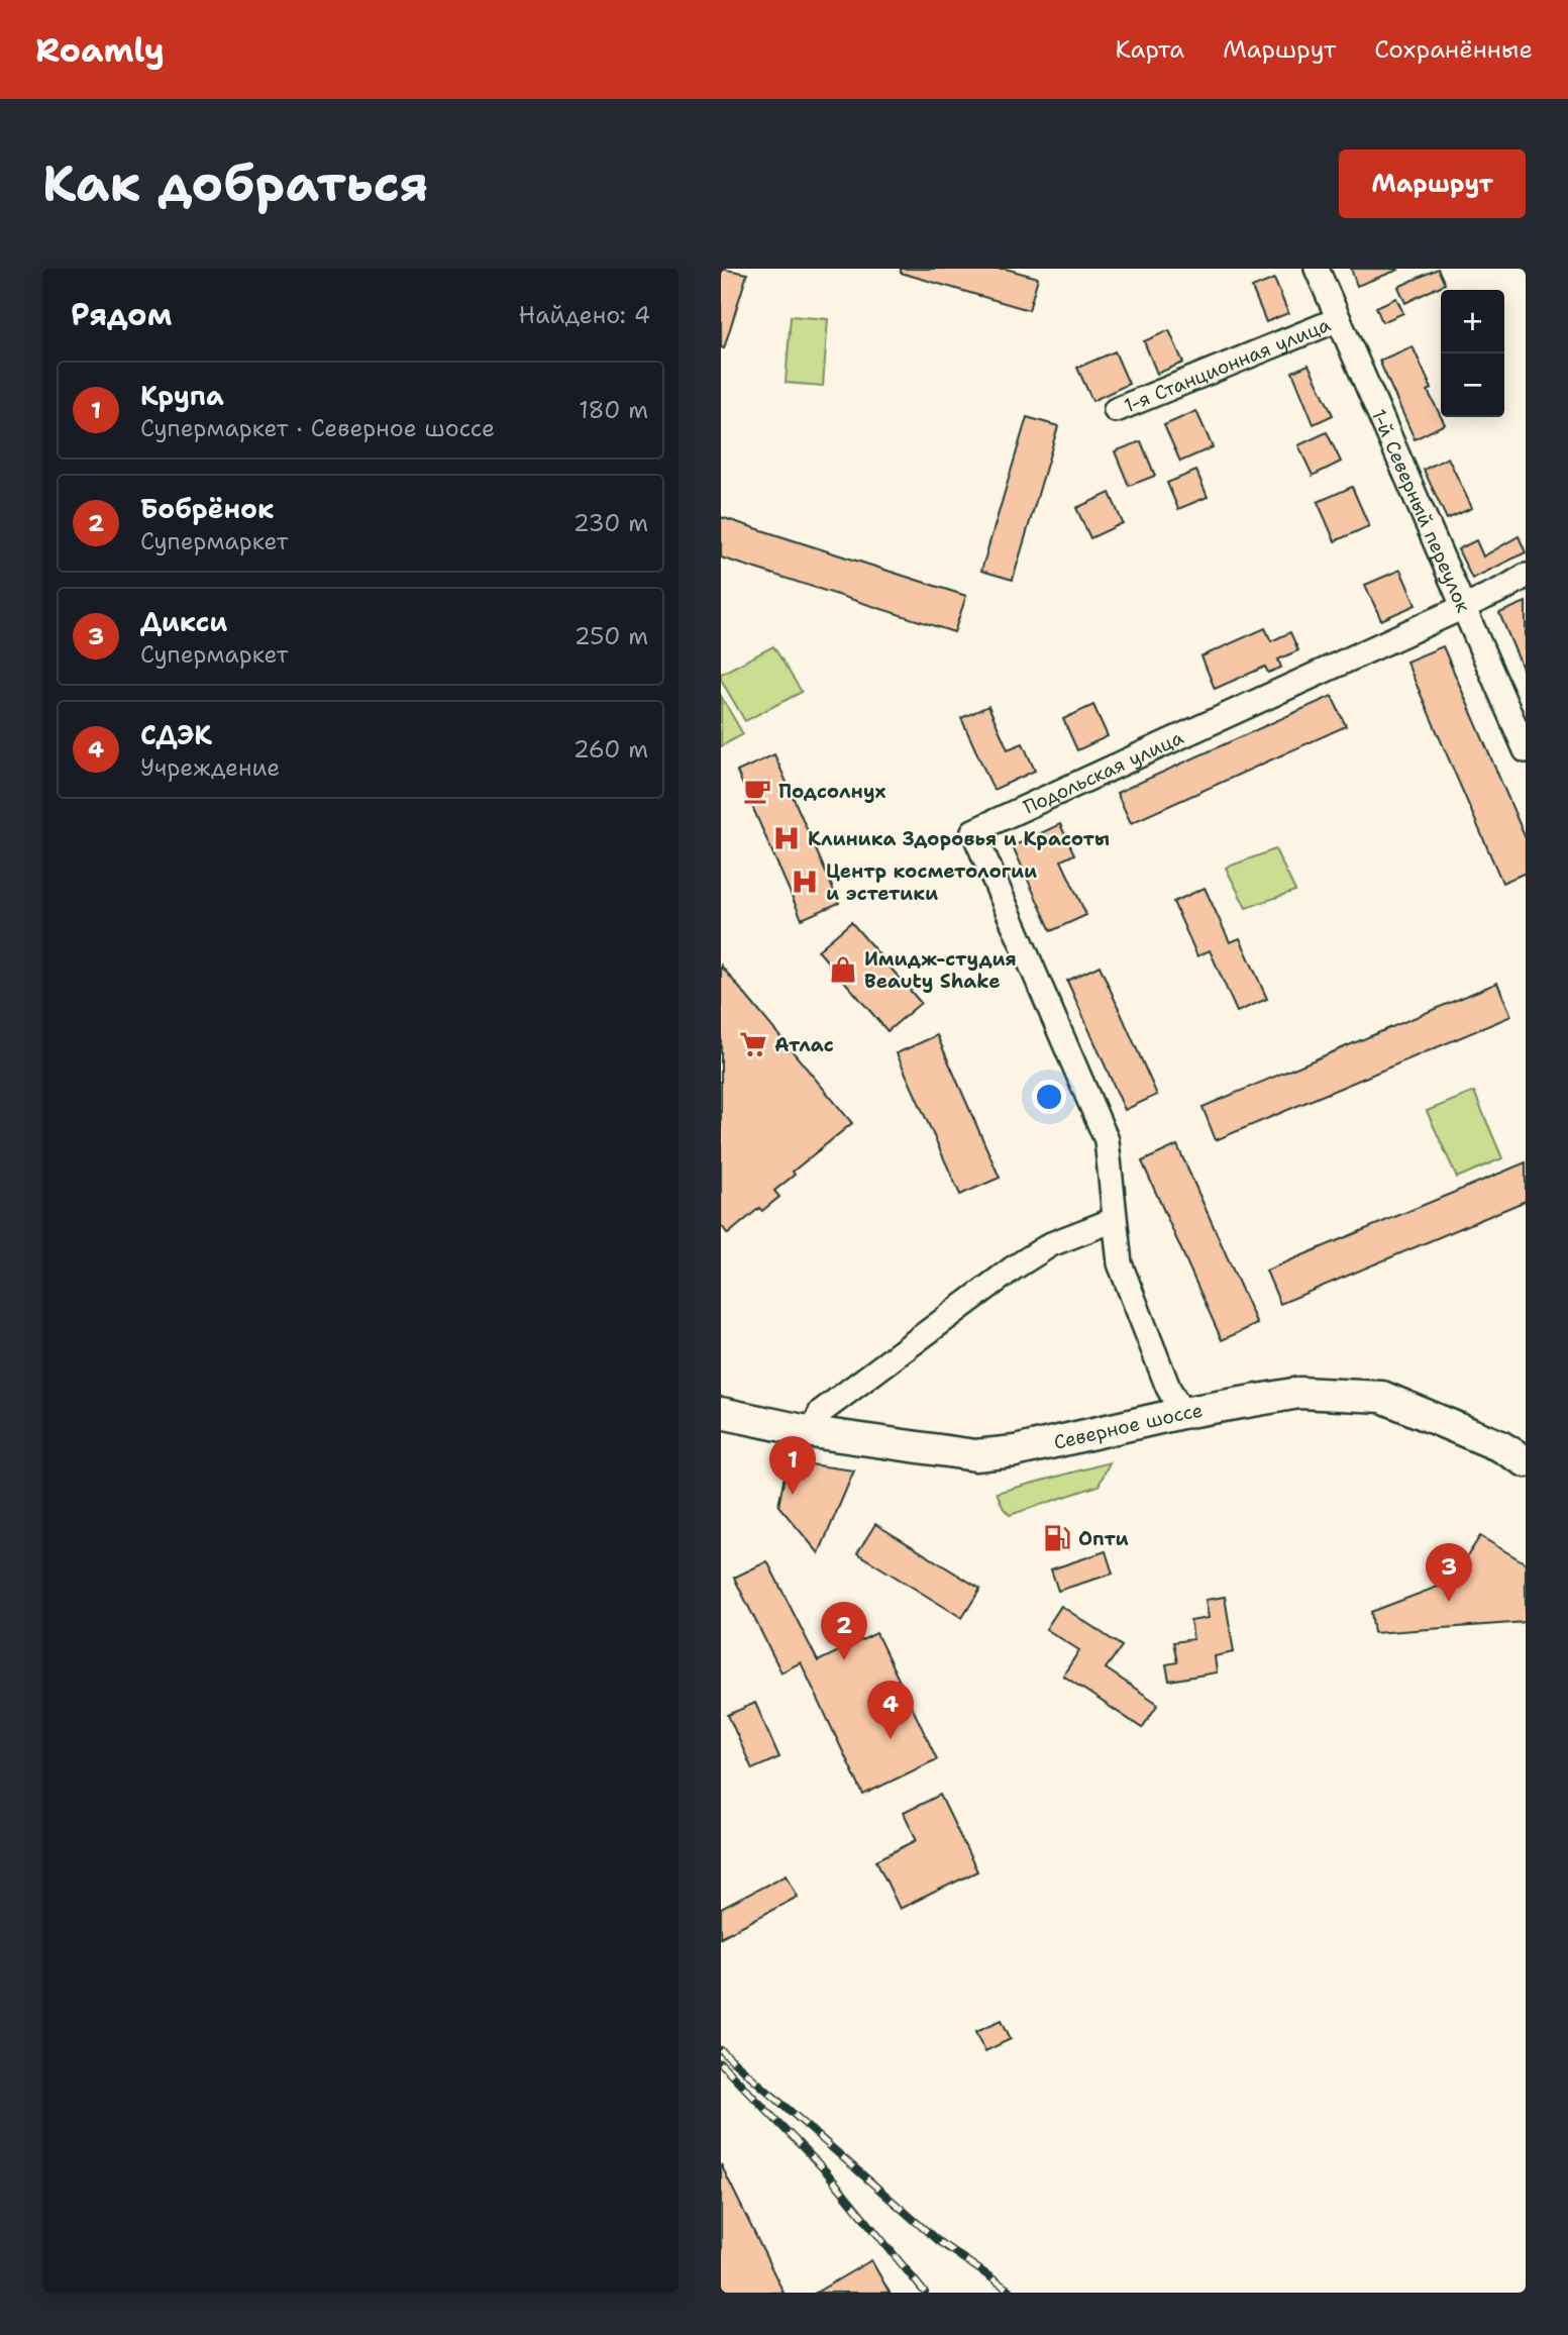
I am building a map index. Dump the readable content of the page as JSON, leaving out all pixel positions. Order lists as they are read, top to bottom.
{
  "streets": {
    "main road": ["Северное шоссе"],
    "street": ["1-я Станционная улица", "1-й Северный переулок", "Подольская улица"]
  },
  "crossings": [
    ["1-я Станционная улица", "1-й Северный переулок"],
    ["1-й Северный переулок", "Подольская улица"],
    ["Подольская улица", "Северное шоссе"]
  ],
  "places": {
    "cafe": ["Подсолнух"],
    "hospital": ["Клиника Здоровья и Красоты", "Центр косметологии и эстетики"],
    "shop": ["Имидж-студия Beauty Shake"],
    "supermarket": ["Атлас"],
    "fuel station": ["Опти"]
  },
  "page": {
    "header": "Roamly",
    "nav": ["Карта", "Маршрут", "Сохранённые"],
    "buttons": "Маршрут",
    "title": "Как добраться",
    "heading": ["Рядом", "Найдено: 4"],
    "map_buttons": ["+", "−"],
    "list": [
      {
        "mark": "1",
        "name": "Крупа",
        "note": "Супермаркет · Северное шоссе",
        "value": "180 m"
      },
      {
        "mark": "2",
        "name": "Бобрёнок",
        "note": "Супермаркет",
        "value": "230 m"
      },
      {
        "mark": "3",
        "name": "Дикси",
        "note": "Супермаркет",
        "value": "250 m"
      },
      {
        "mark": "4",
        "name": "СДЭК",
        "note": "Учреждение",
        "value": "260 m"
      }
    ],
    "pins": [
      "1",
      "3",
      "2",
      "4"
    ]
  }
}
